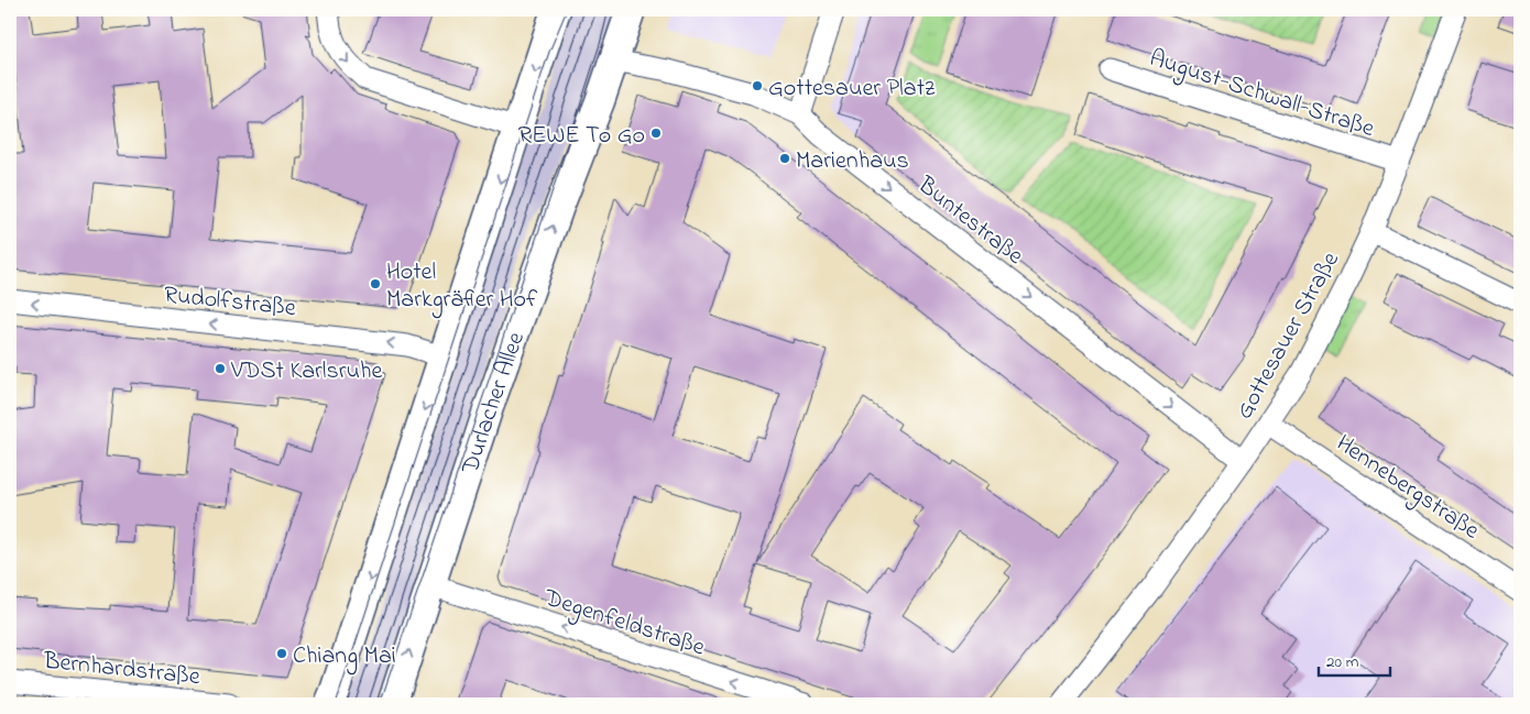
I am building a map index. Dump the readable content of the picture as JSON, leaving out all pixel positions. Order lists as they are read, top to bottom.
{
  "streets": {
    "main road": ["Durlacher Allee"],
    "street": [
      "August-Schwall-Straße",
      "Buntestraße",
      "Rudolfstraße",
      "Gottesauer Straße",
      "Hennebergstraße",
      "Degenfeldstraße",
      "Bernhardstraße"
    ]
  },
  "crossings": [
    ["August-Schwall-Straße", "Gottesauer Straße"],
    ["Buntestraße", "Gottesauer Straße"],
    ["Buntestraße", "Durlacher Allee"],
    ["Gottesauer Straße", "Hennebergstraße"],
    ["Durlacher Allee", "Degenfeldstraße"]
  ],
  "one_way": ["Buntestraße", "Rudolfstraße", "Degenfeldstraße"],
  "places": [
    "Gottesauer Platz",
    "REWE To Go",
    "Marienhaus",
    "Hotel Markgräfler Hof",
    "VDSt Karlsruhe",
    "Chiang Mai"
  ],
  "scale_bar": "20 m"
}
